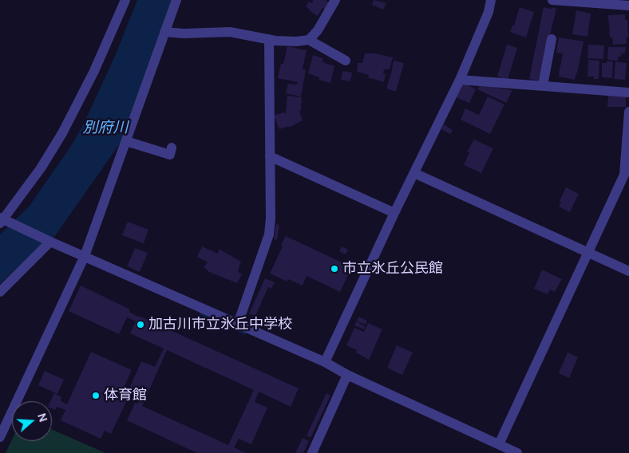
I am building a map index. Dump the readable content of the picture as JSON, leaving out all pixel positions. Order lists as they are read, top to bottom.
{
  "water": ["別府川"],
  "places": ["市立氷丘公民館", "加古川市立氷丘中学校", "体育館"],
  "north": "right"
}
